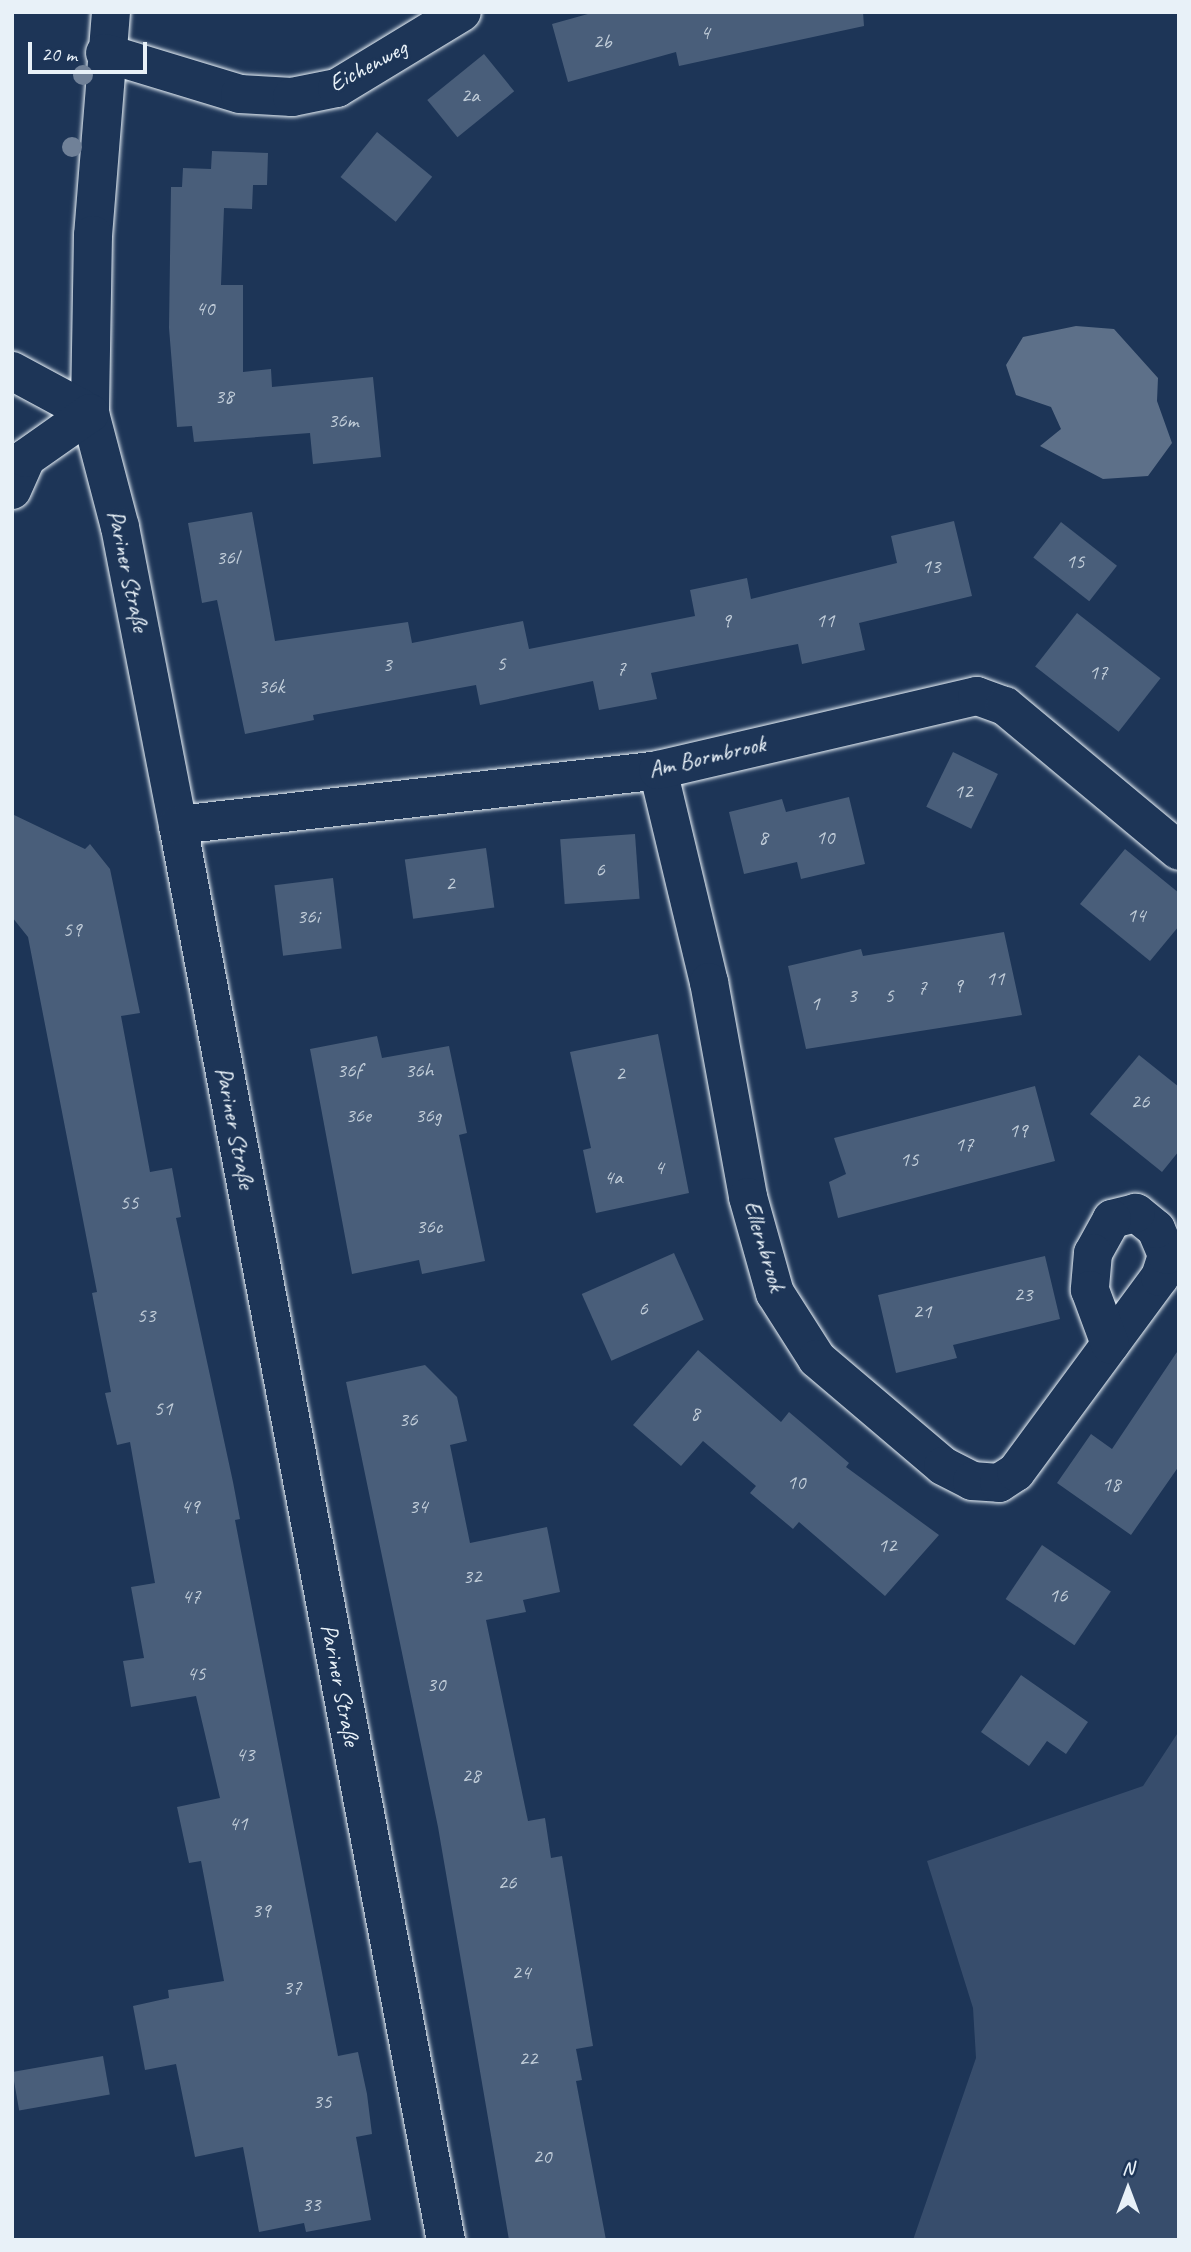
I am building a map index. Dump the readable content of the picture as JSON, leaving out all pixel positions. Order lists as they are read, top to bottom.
{
  "streets": {
    "street": [
      "Eichenweg",
      "Pariner Straße",
      "Am Bormbrook",
      "Ellernbrook"
    ]
  },
  "crossings": [
    ["Eichenweg", "Pariner Straße"],
    ["Pariner Straße", "Am Bormbrook"],
    ["Am Bormbrook", "Ellernbrook"]
  ],
  "house_numbers": [
    "4",
    "2b",
    "2a",
    "40",
    "38",
    "36m",
    "36l",
    "15",
    "13",
    "9",
    "11",
    "5",
    "3",
    "7",
    "17",
    "36k",
    "12",
    "8",
    "10",
    "6",
    "2",
    "14",
    "36i",
    "59",
    "11",
    "9",
    "7",
    "3",
    "5",
    "1",
    "36f",
    "36h",
    "2",
    "26",
    "36e",
    "36g",
    "19",
    "17",
    "15",
    "4",
    "4a",
    "55",
    "36c",
    "23",
    "6",
    "21",
    "53",
    "51",
    "8",
    "36",
    "10",
    "18",
    "49",
    "34",
    "12",
    "32",
    "16",
    "47",
    "45",
    "30",
    "43",
    "28",
    "41",
    "26",
    "39",
    "24",
    "37",
    "22",
    "35",
    "20",
    "33"
  ],
  "scale_bar": "20 m",
  "north": "top"
}
